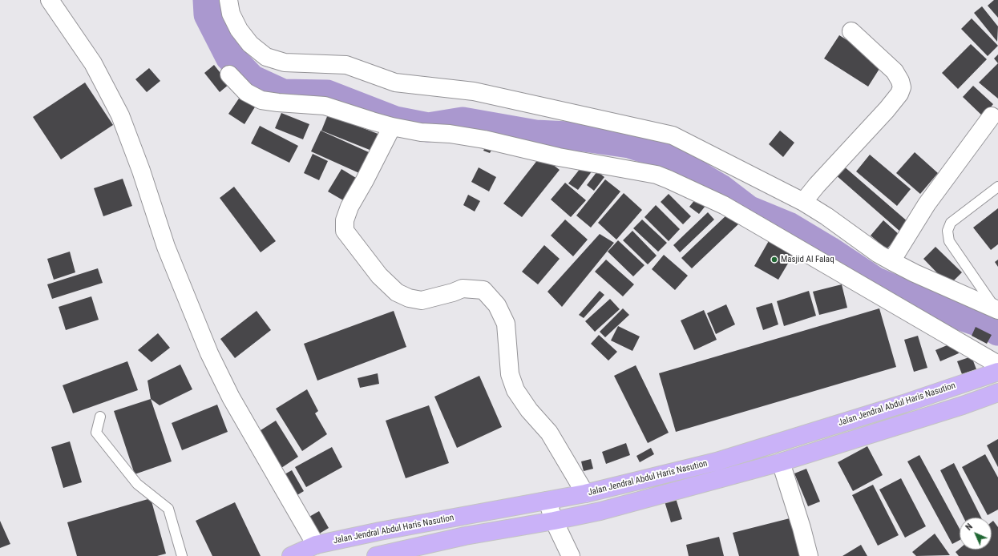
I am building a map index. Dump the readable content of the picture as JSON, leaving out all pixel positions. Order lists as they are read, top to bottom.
{
  "streets": {
    "highway": ["Jalan Jendral Abdul Haris Nasution"]
  },
  "places": ["Masjid Al Falaq"],
  "north": "top left"
}
